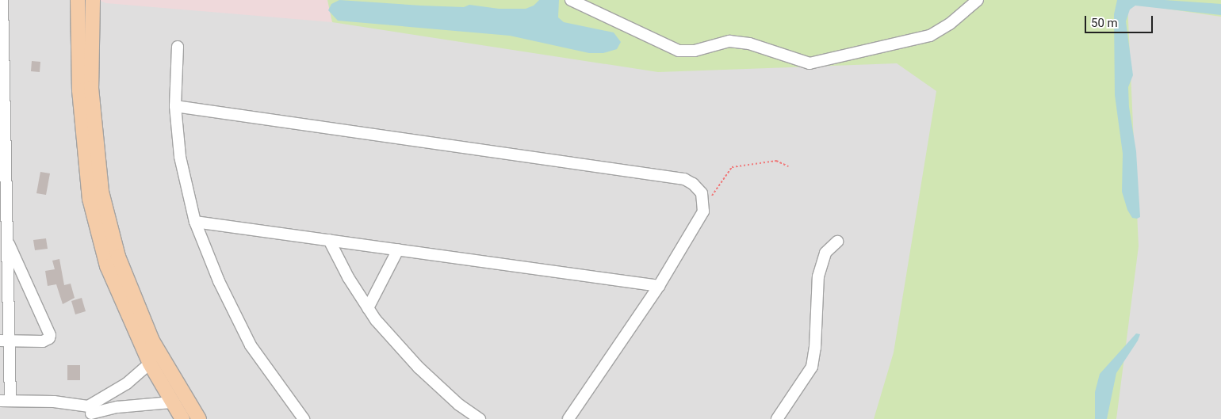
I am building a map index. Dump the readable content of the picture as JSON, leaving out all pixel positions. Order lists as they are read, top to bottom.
{
  "scale_bar": "50 m"
}
